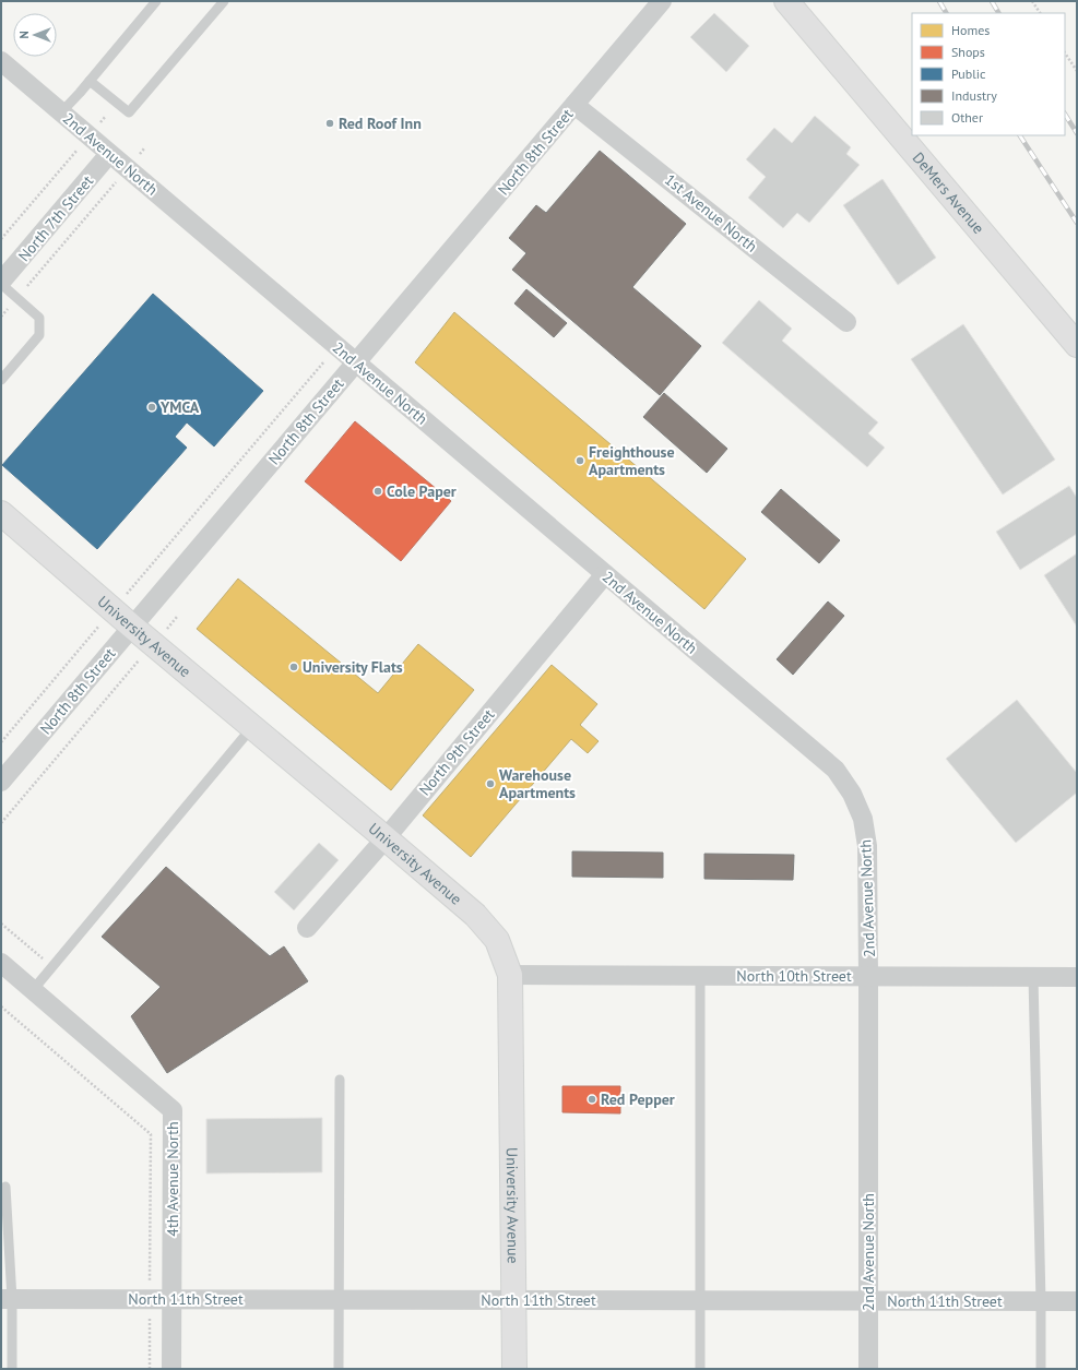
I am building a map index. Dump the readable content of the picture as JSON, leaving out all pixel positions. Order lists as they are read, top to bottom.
{
  "streets": {
    "street": [
      "North 8th Street",
      "2nd Avenue North",
      "DeMers Avenue",
      "1st Avenue North",
      "North 7th Street",
      "University Avenue",
      "North 9th Street",
      "North 10th Street",
      "4th Avenue North",
      "North 11th Street"
    ]
  },
  "crossings": [
    ["North 8th Street", "2nd Avenue North"],
    ["North 8th Street", "1st Avenue North"],
    ["North 8th Street", "University Avenue"],
    ["2nd Avenue North", "North 7th Street"],
    ["2nd Avenue North", "North 9th Street"],
    ["2nd Avenue North", "North 10th Street"],
    ["2nd Avenue North", "North 11th Street"],
    ["University Avenue", "North 9th Street"],
    ["University Avenue", "North 10th Street"],
    ["University Avenue", "North 11th Street"],
    ["4th Avenue North", "North 11th Street"]
  ],
  "places": [
    "Red Roof Inn",
    "YMCA",
    "Freighthouse Apartments",
    "Cole Paper",
    "University Flats",
    "Warehouse Apartments",
    "Red Pepper"
  ],
  "legend": [
    "Homes",
    "Shops",
    "Public",
    "Industry",
    "Other"
  ],
  "north": "left"
}
